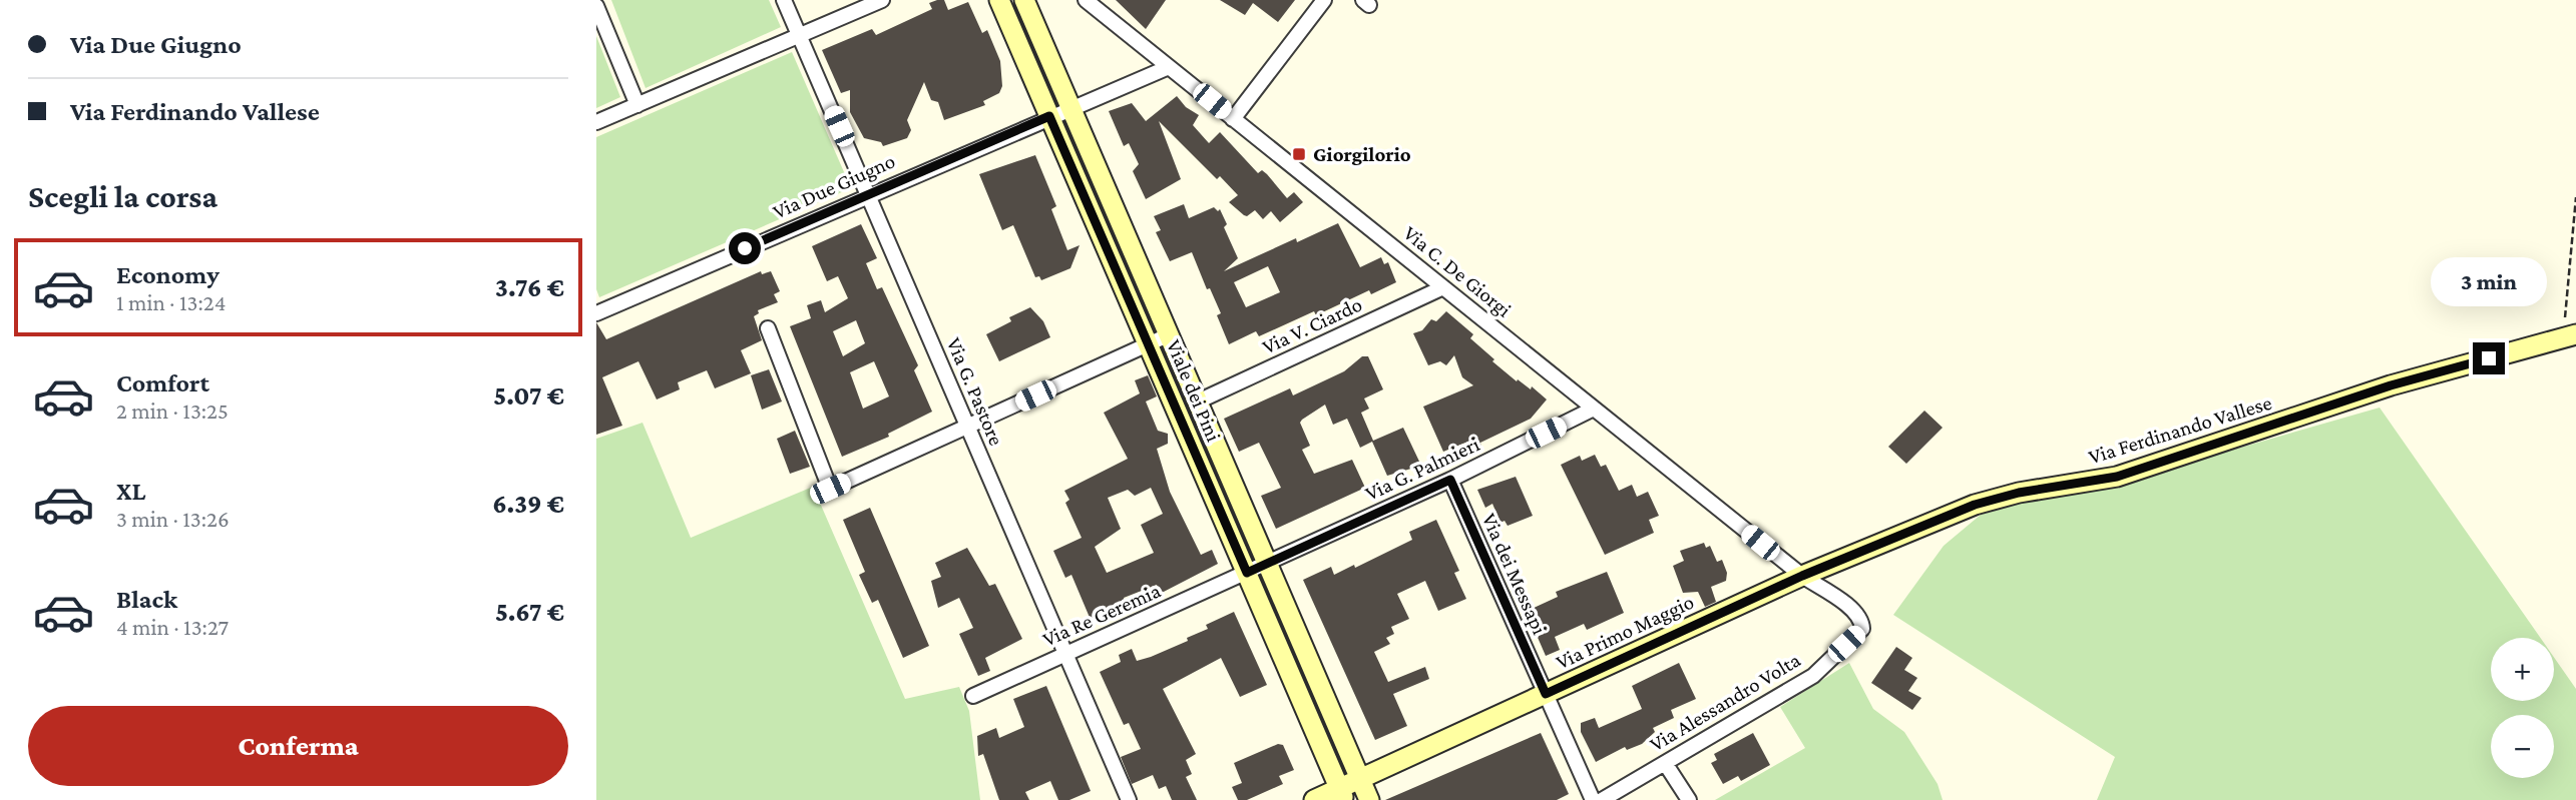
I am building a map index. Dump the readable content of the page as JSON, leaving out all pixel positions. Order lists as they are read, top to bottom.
{
  "streets": {
    "street": [
      "Via Due Giugno",
      "Via C. De Giorgi",
      "Via V. Ciardo",
      "Viale dei Pini",
      "Via G. Pastore",
      "Via Ferdinando Vallese",
      "Via G. Palmieri",
      "Via dei Messapi",
      "Via Re Geremia",
      "Via Primo Maggio",
      "Via Alessandro Volta"
    ]
  },
  "crossings": [
    ["Via Due Giugno", "Via C. De Giorgi"],
    ["Via Due Giugno", "Viale dei Pini"],
    ["Via Due Giugno", "Via G. Pastore"],
    ["Via C. De Giorgi", "Via V. Ciardo"],
    ["Via C. De Giorgi", "Via Ferdinando Vallese"],
    ["Via C. De Giorgi", "Via G. Palmieri"],
    ["Via C. De Giorgi", "Via Primo Maggio"],
    ["Via C. De Giorgi", "Via Alessandro Volta"],
    ["Via V. Ciardo", "Viale dei Pini"],
    ["Viale dei Pini", "Via G. Palmieri"],
    ["Viale dei Pini", "Via Re Geremia"],
    ["Viale dei Pini", "Via Primo Maggio"],
    ["Via G. Pastore", "Via Re Geremia"],
    ["Via Ferdinando Vallese", "Via Primo Maggio"],
    ["Via Ferdinando Vallese", "Via Alessandro Volta"],
    ["Via G. Palmieri", "Via dei Messapi"],
    ["Via G. Palmieri", "Via Re Geremia"],
    ["Via dei Messapi", "Via Primo Maggio"],
    ["Via Primo Maggio", "Via Alessandro Volta"]
  ],
  "places": {
    "transit": ["Giorgilorio"]
  },
  "page": {
    "banner": ["Via Due Giugno", "Via Ferdinando Vallese"],
    "heading": "Scegli la corsa",
    "list": [
      {
        "name": "Economy",
        "note": "1 min · 13:24",
        "value": "3.76 €"
      },
      {
        "name": "Comfort",
        "note": "2 min · 13:25",
        "value": "5.07 €"
      },
      {
        "name": "XL",
        "note": "3 min · 13:26",
        "value": "6.39 €"
      },
      {
        "name": "Black",
        "note": "4 min · 13:27",
        "value": "5.67 €"
      }
    ],
    "bubble": "3 min",
    "map_buttons": ["+", "−"],
    "buttons": "Conferma"
  }
}
